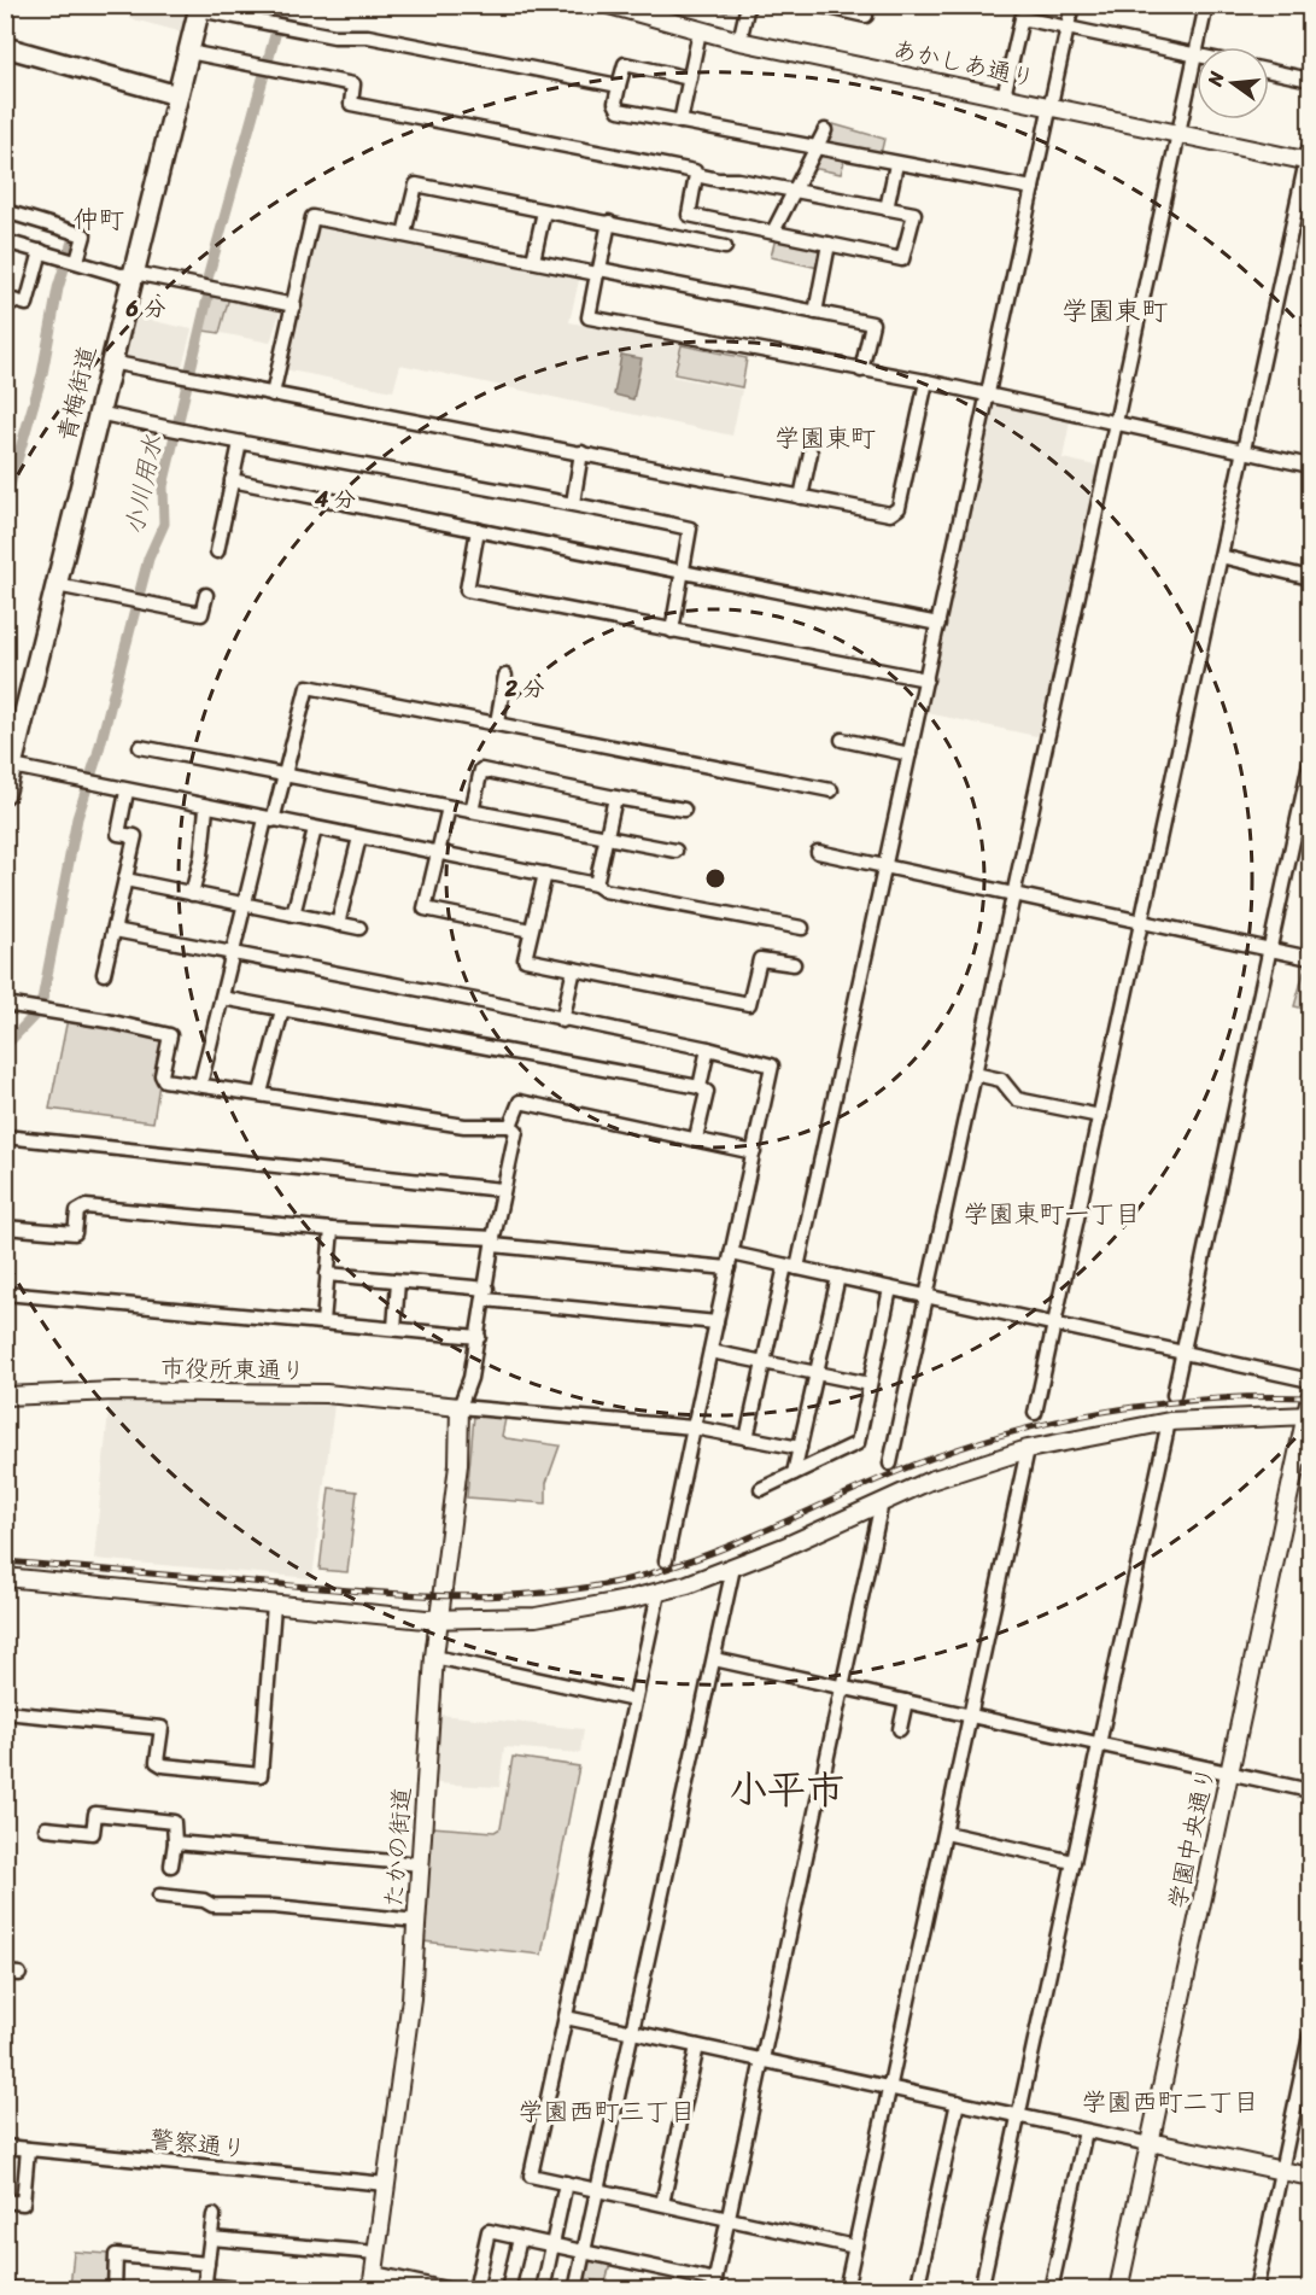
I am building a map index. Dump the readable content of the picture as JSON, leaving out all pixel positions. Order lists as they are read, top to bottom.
{
  "streets": {
    "main road": ["青梅街道"],
    "street": [
      "あかしあ通り",
      "市役所東通り",
      "学園中央通り",
      "たかの街道",
      "警察通り"
    ]
  },
  "crossings": [
    ["市役所東通り", "たかの街道"],
    ["たかの街道", "警察通り"]
  ],
  "districts": [
    "仲町",
    "学園東町",
    "学園東町",
    "学園東町一丁目",
    "小平市",
    "学園西町二丁目",
    "学園西町三丁目"
  ],
  "water": ["小川用水"],
  "north": "left",
  "rings": ["6 分", "4 分", "2 分"]
}
